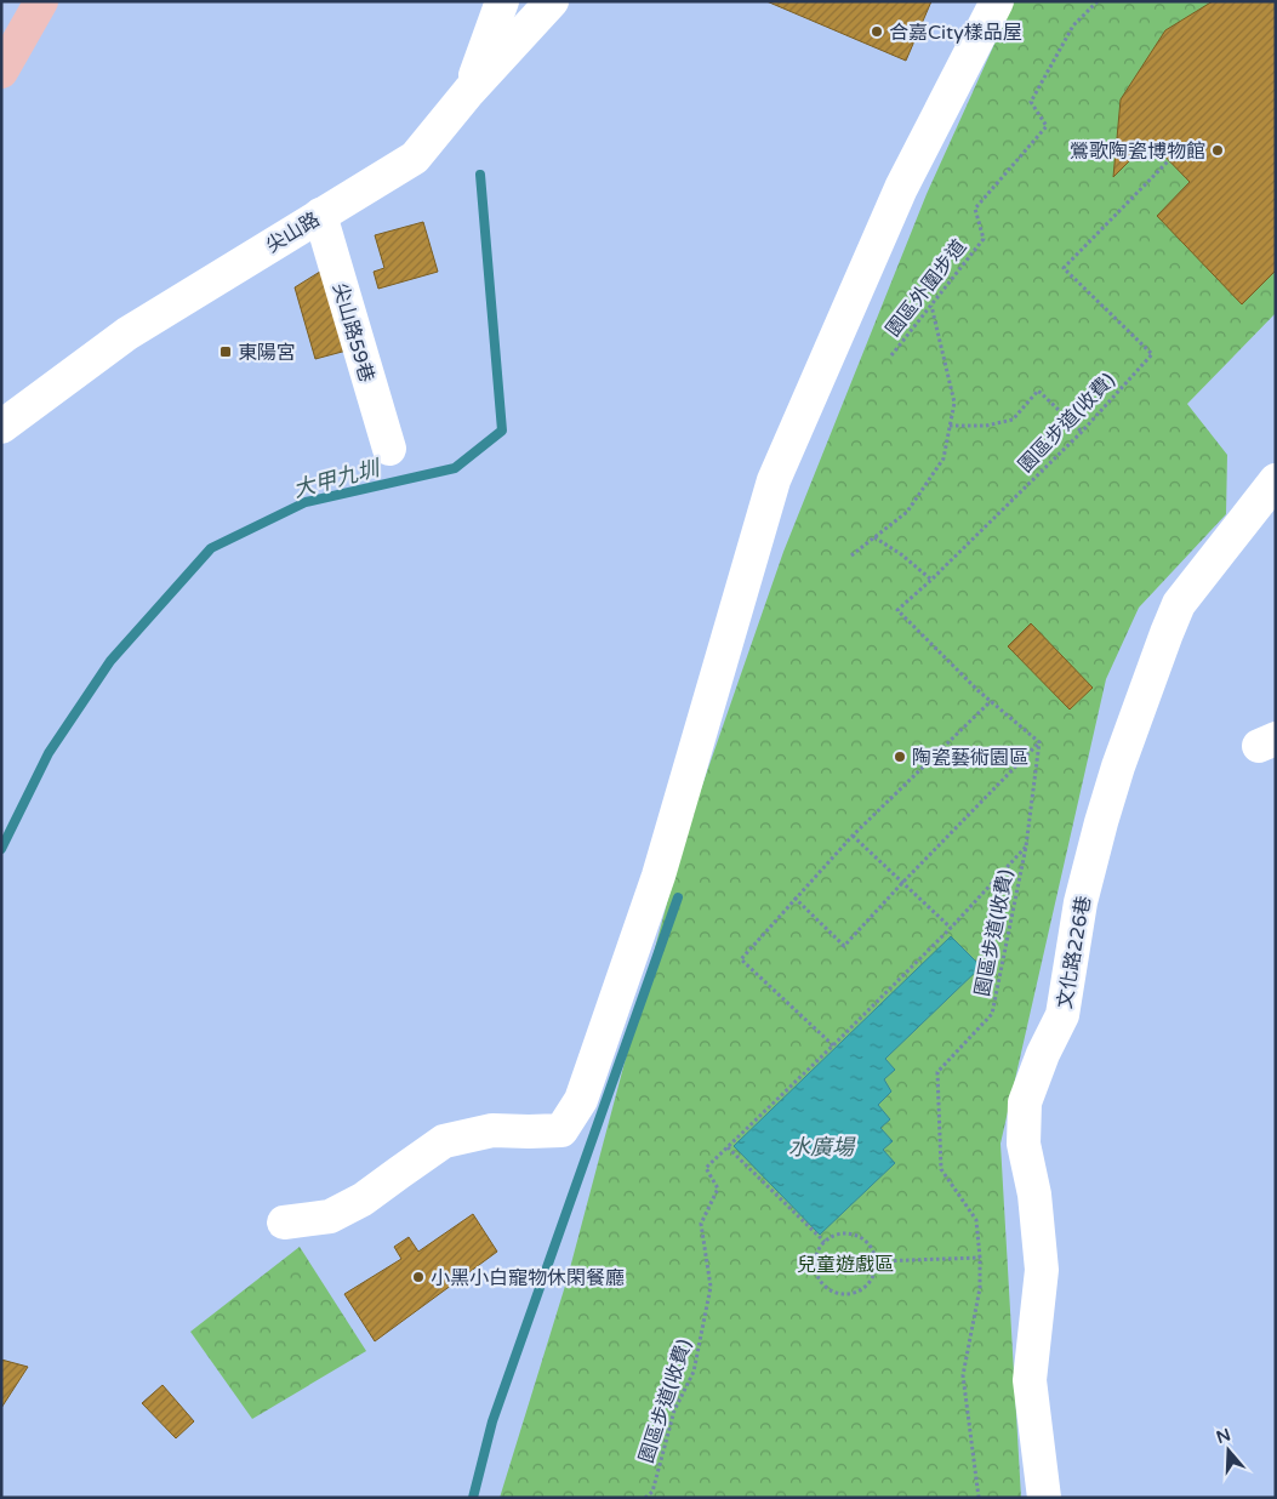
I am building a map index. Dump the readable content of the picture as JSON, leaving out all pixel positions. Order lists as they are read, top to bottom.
{
  "streets": {
    "street": ["尖山路", "尖山路59巷", "文化路226巷"],
    "path": ["園區外圍步道", "園區步道(收費)"]
  },
  "crossings": [
    ["尖山路", "尖山路59巷"]
  ],
  "water": ["大甲九圳", "水廣場"],
  "parks": ["兒童遊戲區"],
  "places": {
    "other": [
      "合嘉City樣品屋",
      "鶯歌陶瓷博物館",
      "陶瓷藝術園區",
      "小黑小白寵物休閑餐廳"
    ],
    "transit": ["東陽宮"]
  },
  "north": "top"
}
